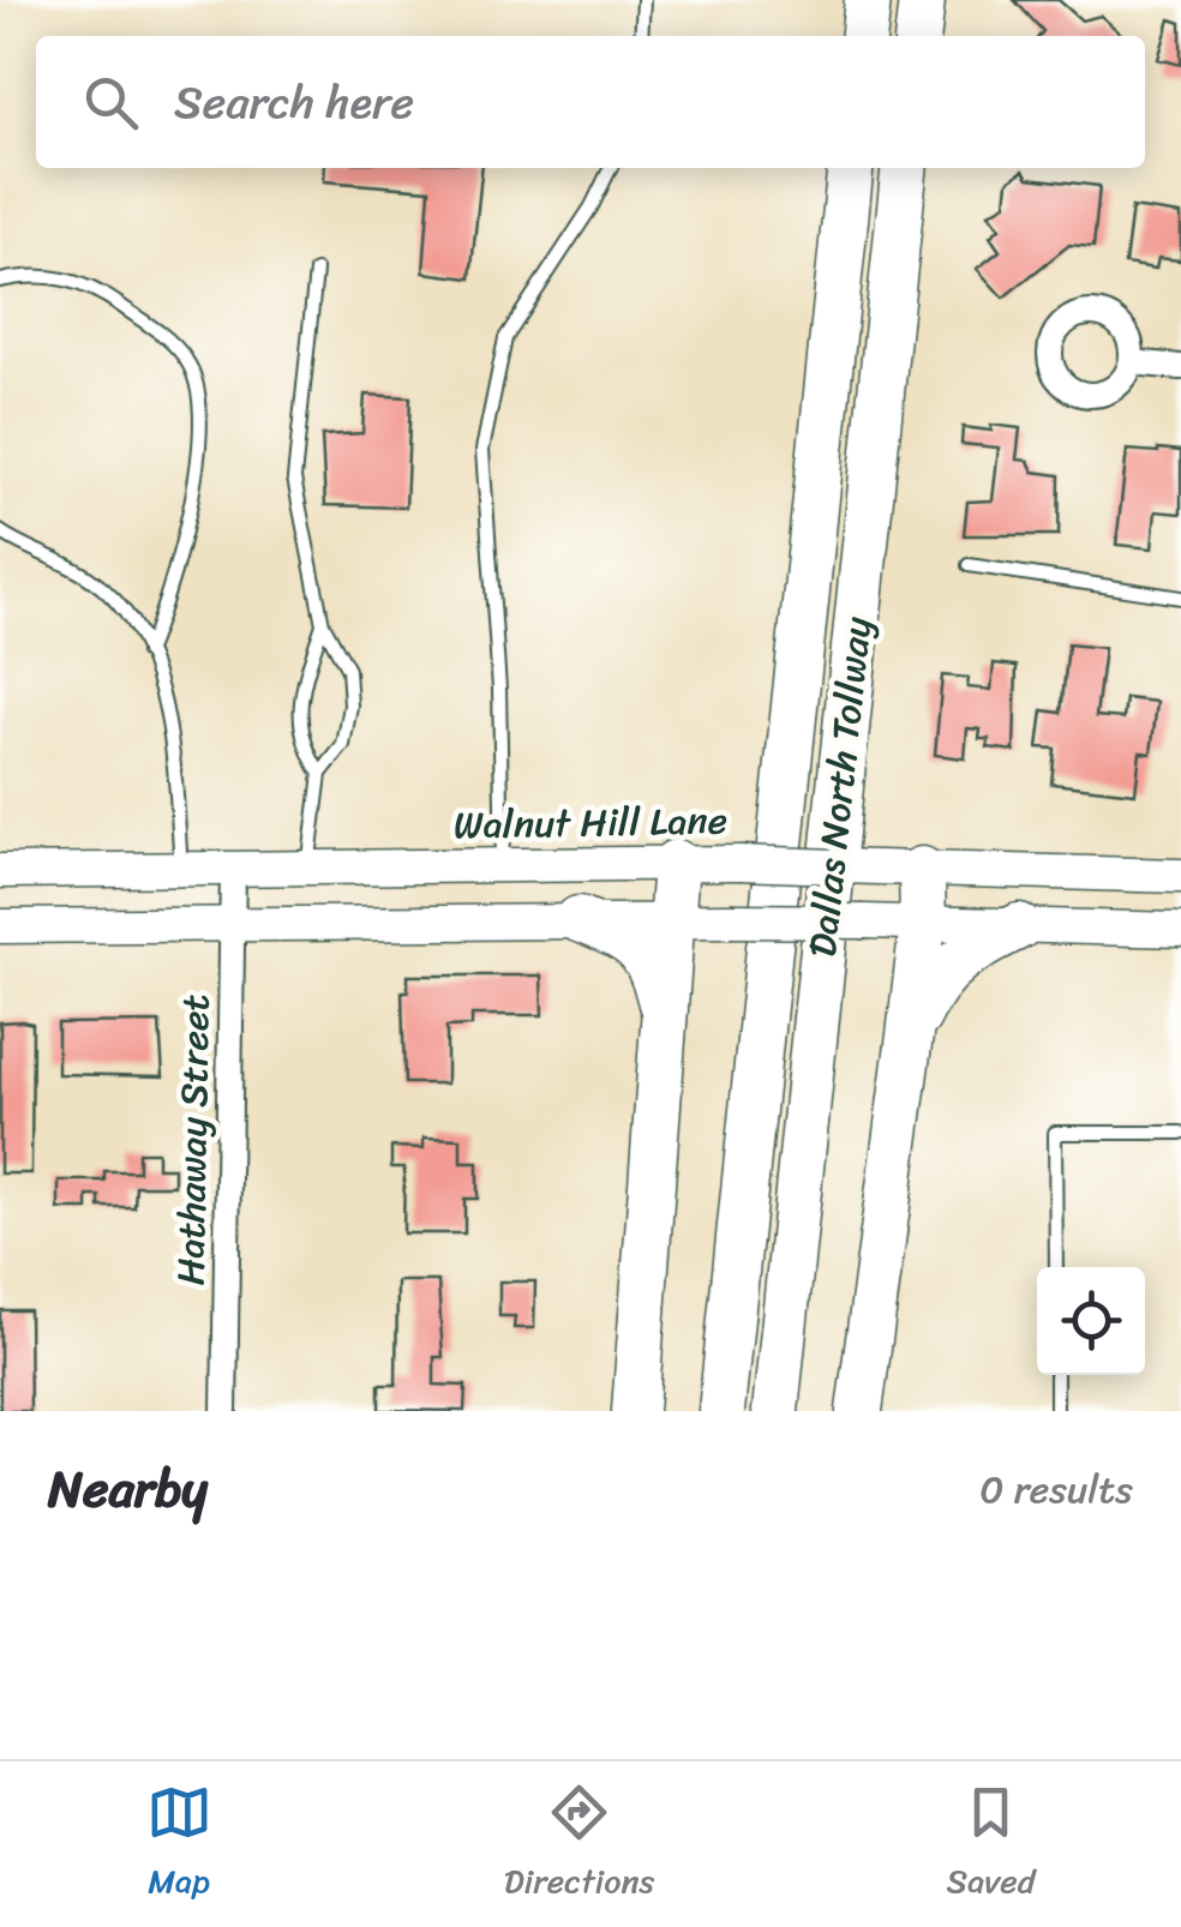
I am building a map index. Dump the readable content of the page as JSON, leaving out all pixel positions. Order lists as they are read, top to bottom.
{
  "streets": {
    "highway": ["Dallas North Tollway"],
    "main road": ["Walnut Hill Lane"],
    "street": ["Hathaway Street"]
  },
  "crossings": [
    ["Walnut Hill Lane", "Hathaway Street"]
  ],
  "page": {
    "search": "Search here",
    "heading": ["Nearby", "0 results"],
    "nav": ["Map", "Directions", "Saved"]
  }
}
